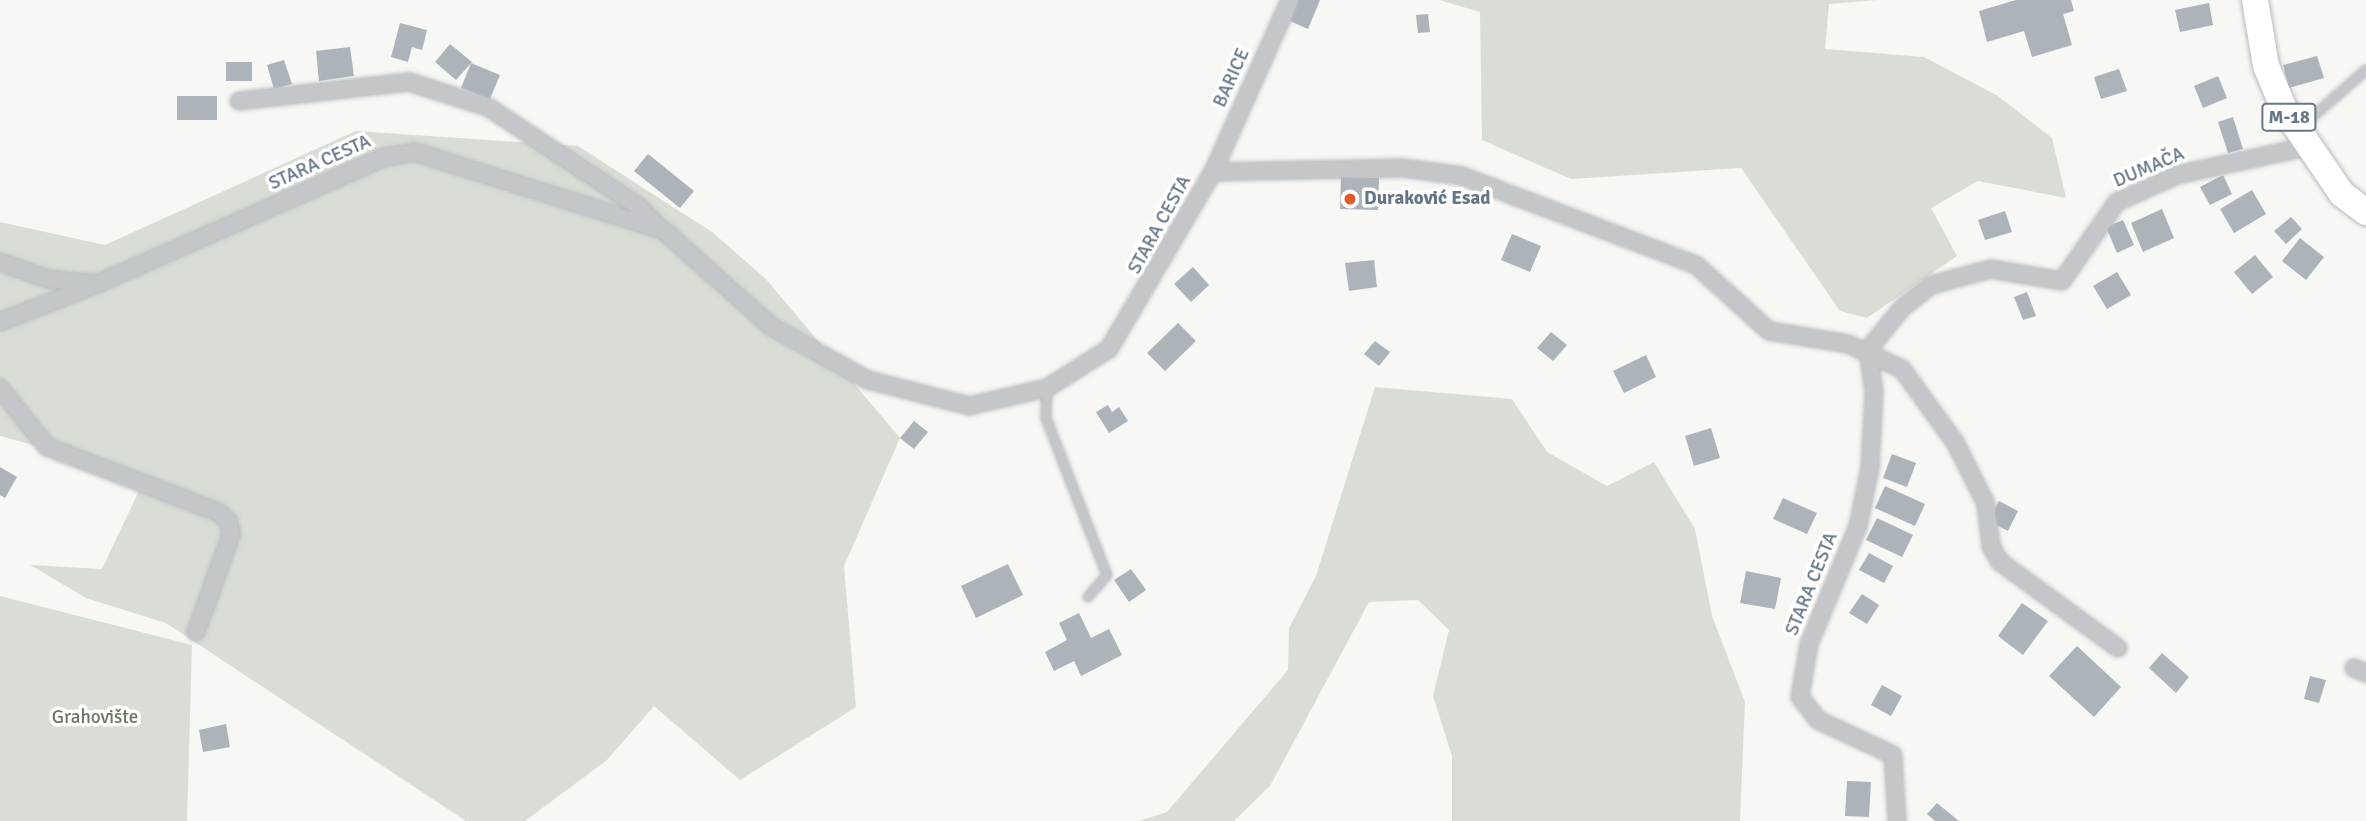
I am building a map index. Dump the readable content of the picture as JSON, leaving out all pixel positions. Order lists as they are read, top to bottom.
{
  "streets": {
    "main road": ["M-18"],
    "street": ["BARICE", "STARA CESTA", "DUMAČA"]
  },
  "crossings": [
    ["BARICE", "STARA CESTA"],
    ["M-18", "DUMAČA"],
    ["STARA CESTA", "DUMAČA"]
  ],
  "parks": ["Grahovište"],
  "places": ["Duraković Esad"]
}
